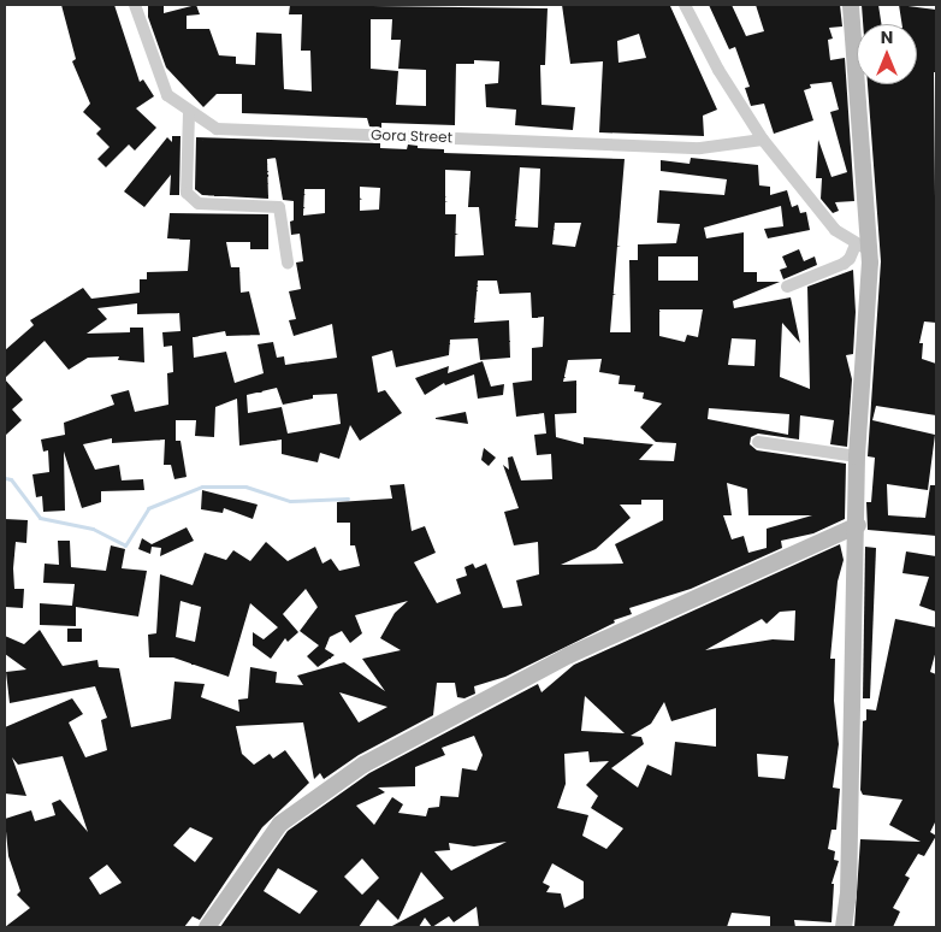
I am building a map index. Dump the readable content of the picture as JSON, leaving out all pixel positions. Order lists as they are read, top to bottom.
{
  "streets": {
    "street": ["Gora Street"]
  },
  "north": "top"
}
